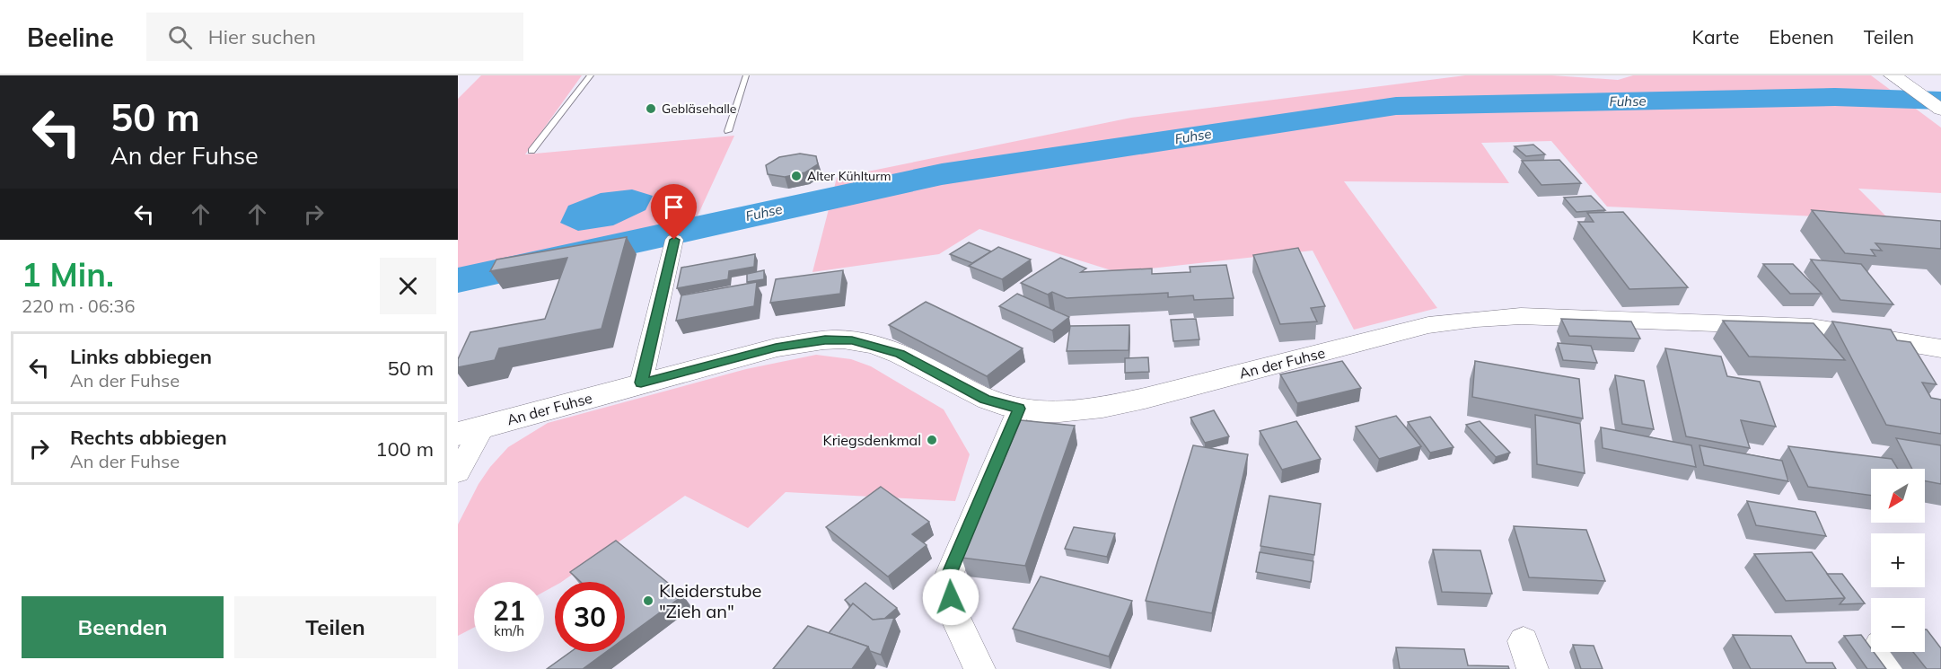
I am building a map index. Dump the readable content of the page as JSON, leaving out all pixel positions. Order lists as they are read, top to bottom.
{
  "streets": {
    "street": ["An der Fuhse"]
  },
  "water": ["Fuhse"],
  "places": [
    "Gebläsehalle",
    "Alter Kühlturm",
    "Kriegsdenkmal",
    "Kleiderstube \"Zieh an\""
  ],
  "north": "bottom left",
  "page": {
    "header": "Beeline",
    "search": "Hier suchen",
    "nav": ["Karte", "Ebenen", "Teilen"],
    "turn": ["50 m", "An der Fuhse"],
    "heading": ["1 Min.", "220 m · 06:36"],
    "list": [
      {
        "name": "Links abbiegen",
        "note": "An der Fuhse",
        "value": "50 m"
      },
      {
        "name": "Rechts abbiegen",
        "note": "An der Fuhse",
        "value": "100 m"
      }
    ],
    "map_buttons": ["+", "−"],
    "speed": "21 km/h",
    "limit": "30",
    "buttons": ["Beenden", "Teilen"]
  }
}
